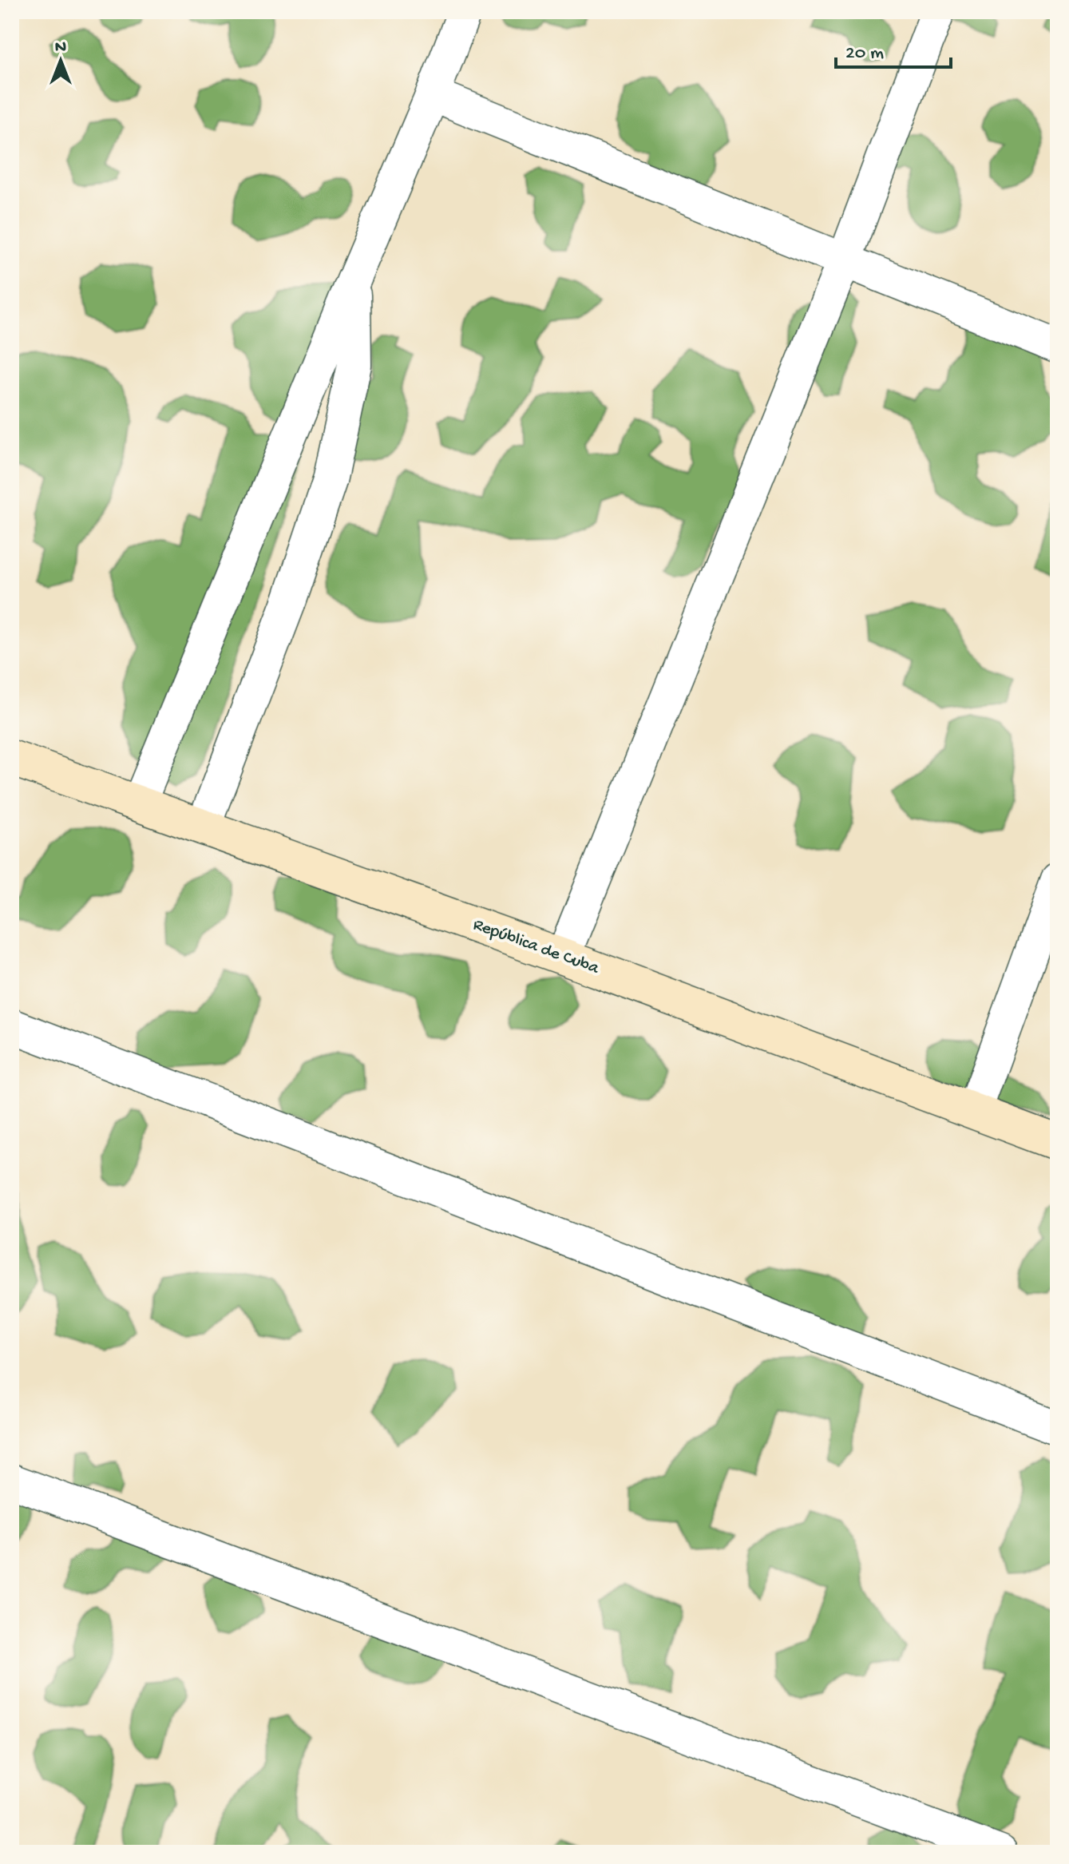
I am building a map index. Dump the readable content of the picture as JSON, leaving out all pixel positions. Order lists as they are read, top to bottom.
{
  "streets": {
    "main road": ["República de Cuba"]
  },
  "scale_bar": "20 m",
  "north": "top"
}
